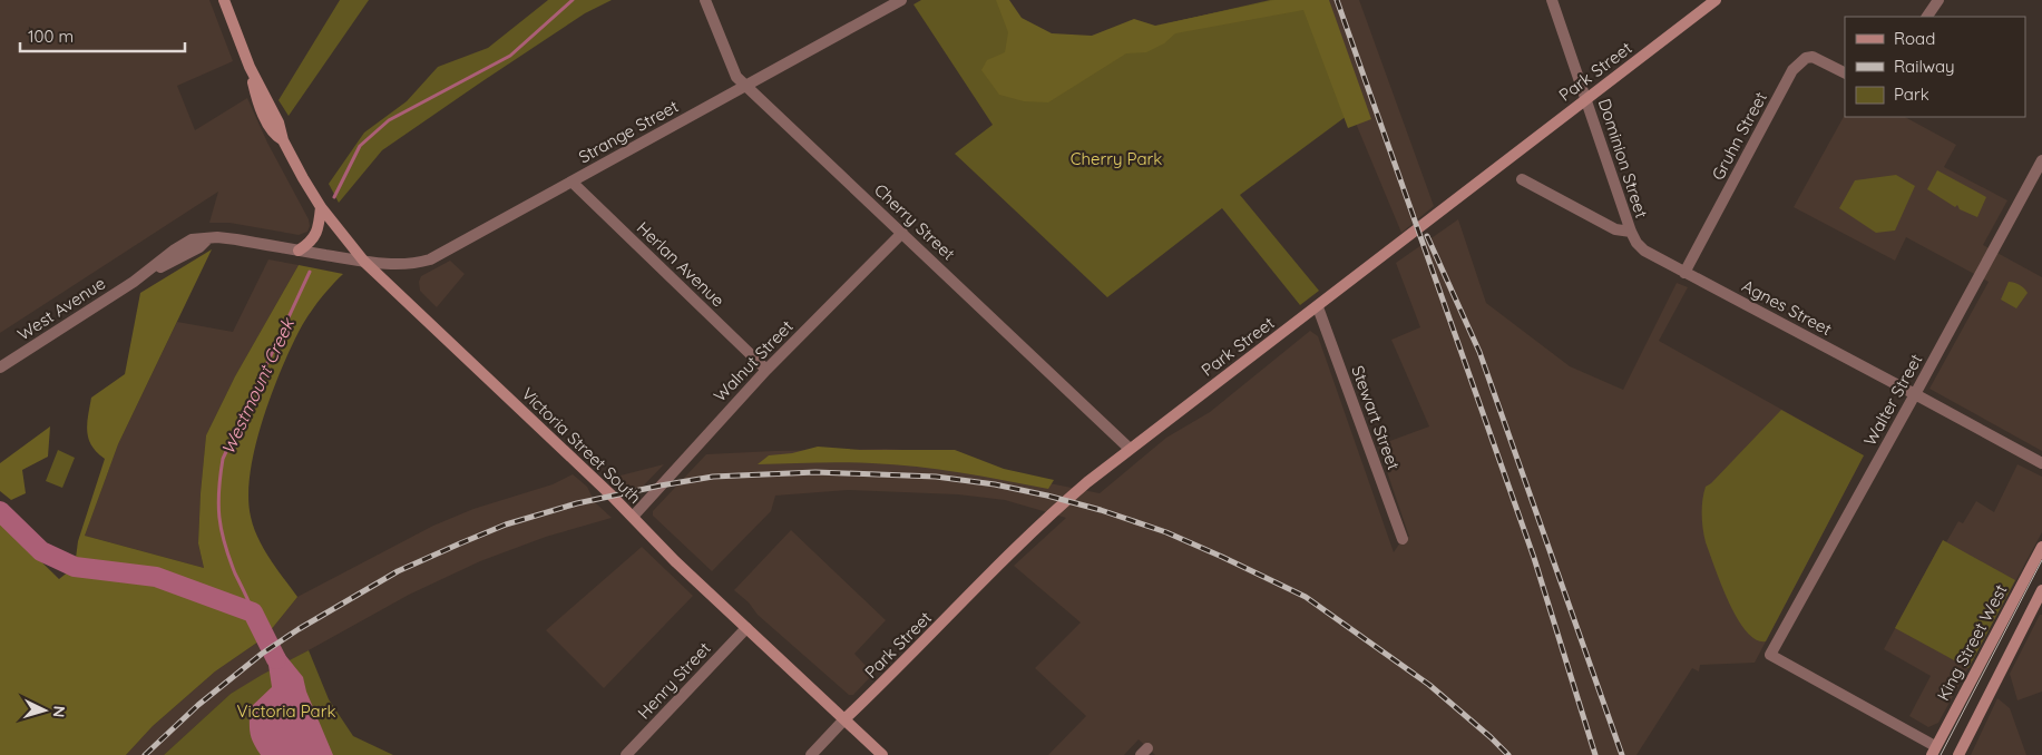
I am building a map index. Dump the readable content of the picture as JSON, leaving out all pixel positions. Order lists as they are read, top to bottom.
{
  "streets": {
    "main road": ["Park Street", "Victoria Street South", "King Street West"],
    "street": [
      "Strange Street",
      "Gruhn Street",
      "Dominion Street",
      "Cherry Street",
      "Herlan Avenue",
      "Agnes Street",
      "West Avenue",
      "Walnut Street",
      "Walter Street",
      "Stewart Street",
      "Henry Street"
    ]
  },
  "crossings": [
    ["Park Street", "Dominion Street"],
    ["Park Street", "Cherry Street"],
    ["Park Street", "Stewart Street"],
    ["Park Street", "Victoria Street South"],
    ["Strange Street", "Cherry Street"],
    ["Strange Street", "Herlan Avenue"],
    ["Strange Street", "West Avenue"],
    ["Strange Street", "Victoria Street South"],
    ["Gruhn Street", "Agnes Street"],
    ["Dominion Street", "Agnes Street"],
    ["Cherry Street", "Walnut Street"],
    ["Herlan Avenue", "Walnut Street"],
    ["Agnes Street", "Walter Street"],
    ["West Avenue", "Victoria Street South"],
    ["Walnut Street", "Victoria Street South"],
    ["Walter Street", "King Street West"],
    ["Victoria Street South", "Henry Street"]
  ],
  "water": ["Westmount Creek"],
  "parks": ["Cherry Park", "Victoria Park"],
  "legend": ["Road", "Railway", "Park"],
  "scale_bar": "100 m",
  "north": "right"
}
